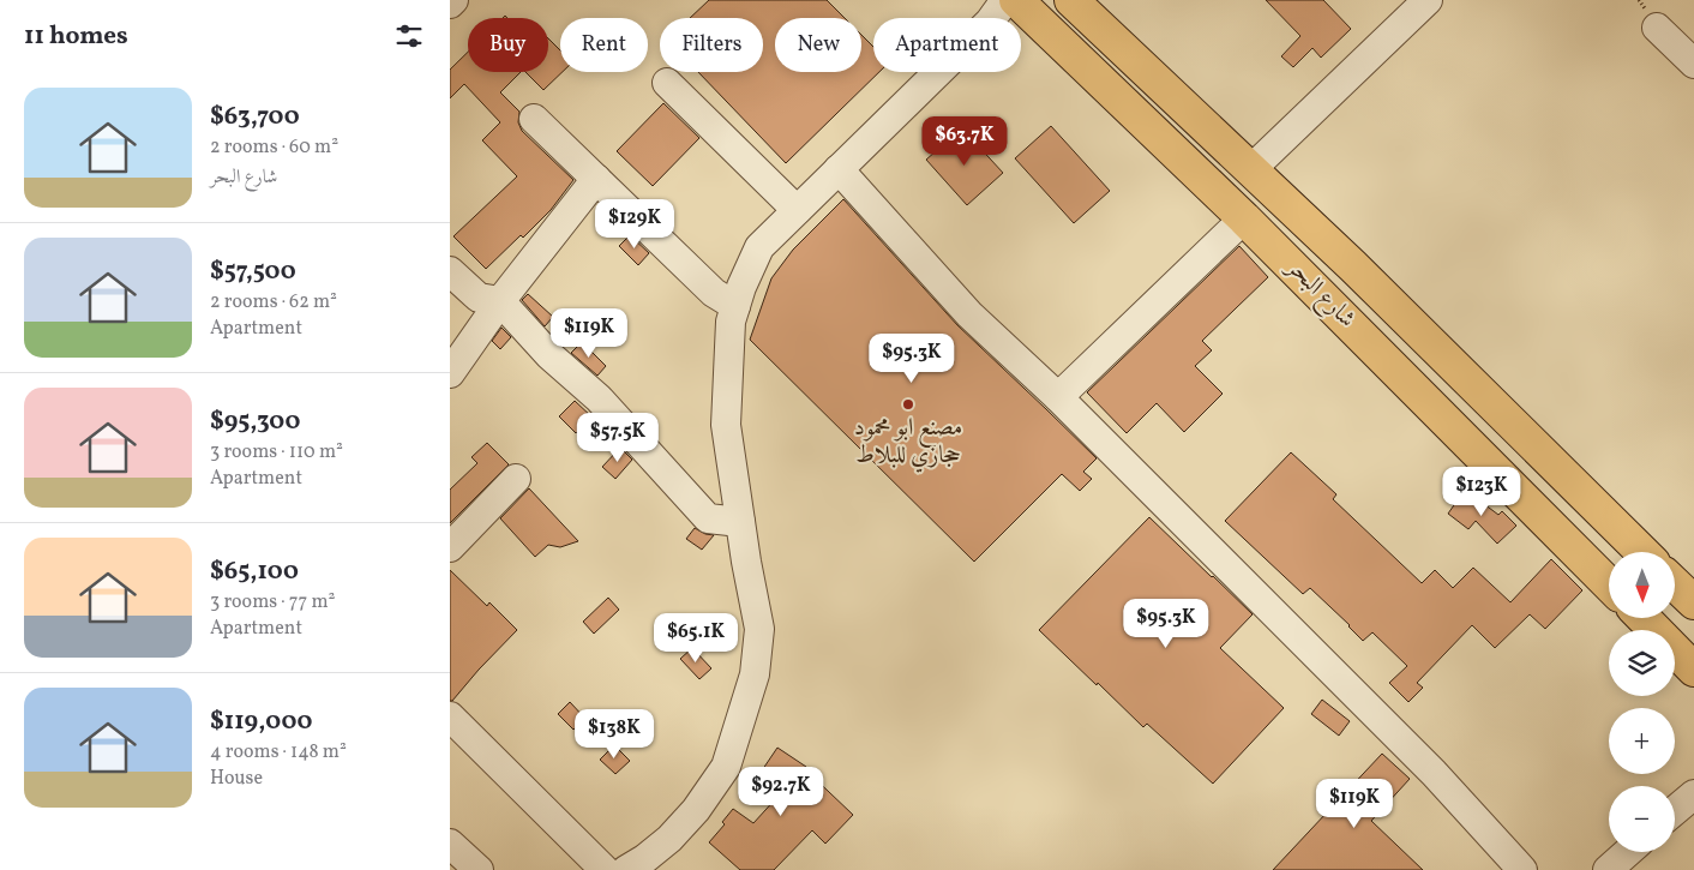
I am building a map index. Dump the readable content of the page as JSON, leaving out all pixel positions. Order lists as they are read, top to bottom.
{
  "streets": {
    "main road": ["شارع البحر"]
  },
  "places": ["مصنع ابو محمود حجازي للبلاط"],
  "north": "bottom",
  "page": {
    "heading": "11 homes",
    "chip": [
      "Buy",
      "Rent",
      "Filters",
      "New",
      "Apartment"
    ],
    "list": [
      {
        "name": "$63,700",
        "note": "2 rooms · 60 m² · شارع البحر"
      },
      {
        "name": "$57,500",
        "note": "2 rooms · 62 m² · Apartment"
      },
      {
        "name": "$95,300",
        "note": "3 rooms · 110 m² · Apartment"
      },
      {
        "name": "$65,100",
        "note": "3 rooms · 77 m² · Apartment"
      },
      {
        "name": "$119,000",
        "note": "4 rooms · 148 m² · House"
      }
    ],
    "price": [
      "$63.7K",
      "$129K",
      "$119K",
      "$95.3K",
      "$57.5K",
      "$123K",
      "$95.3K",
      "$65.1K",
      "$138K",
      "$92.7K",
      "$119K"
    ],
    "map_buttons": ["+", "−"]
  }
}
